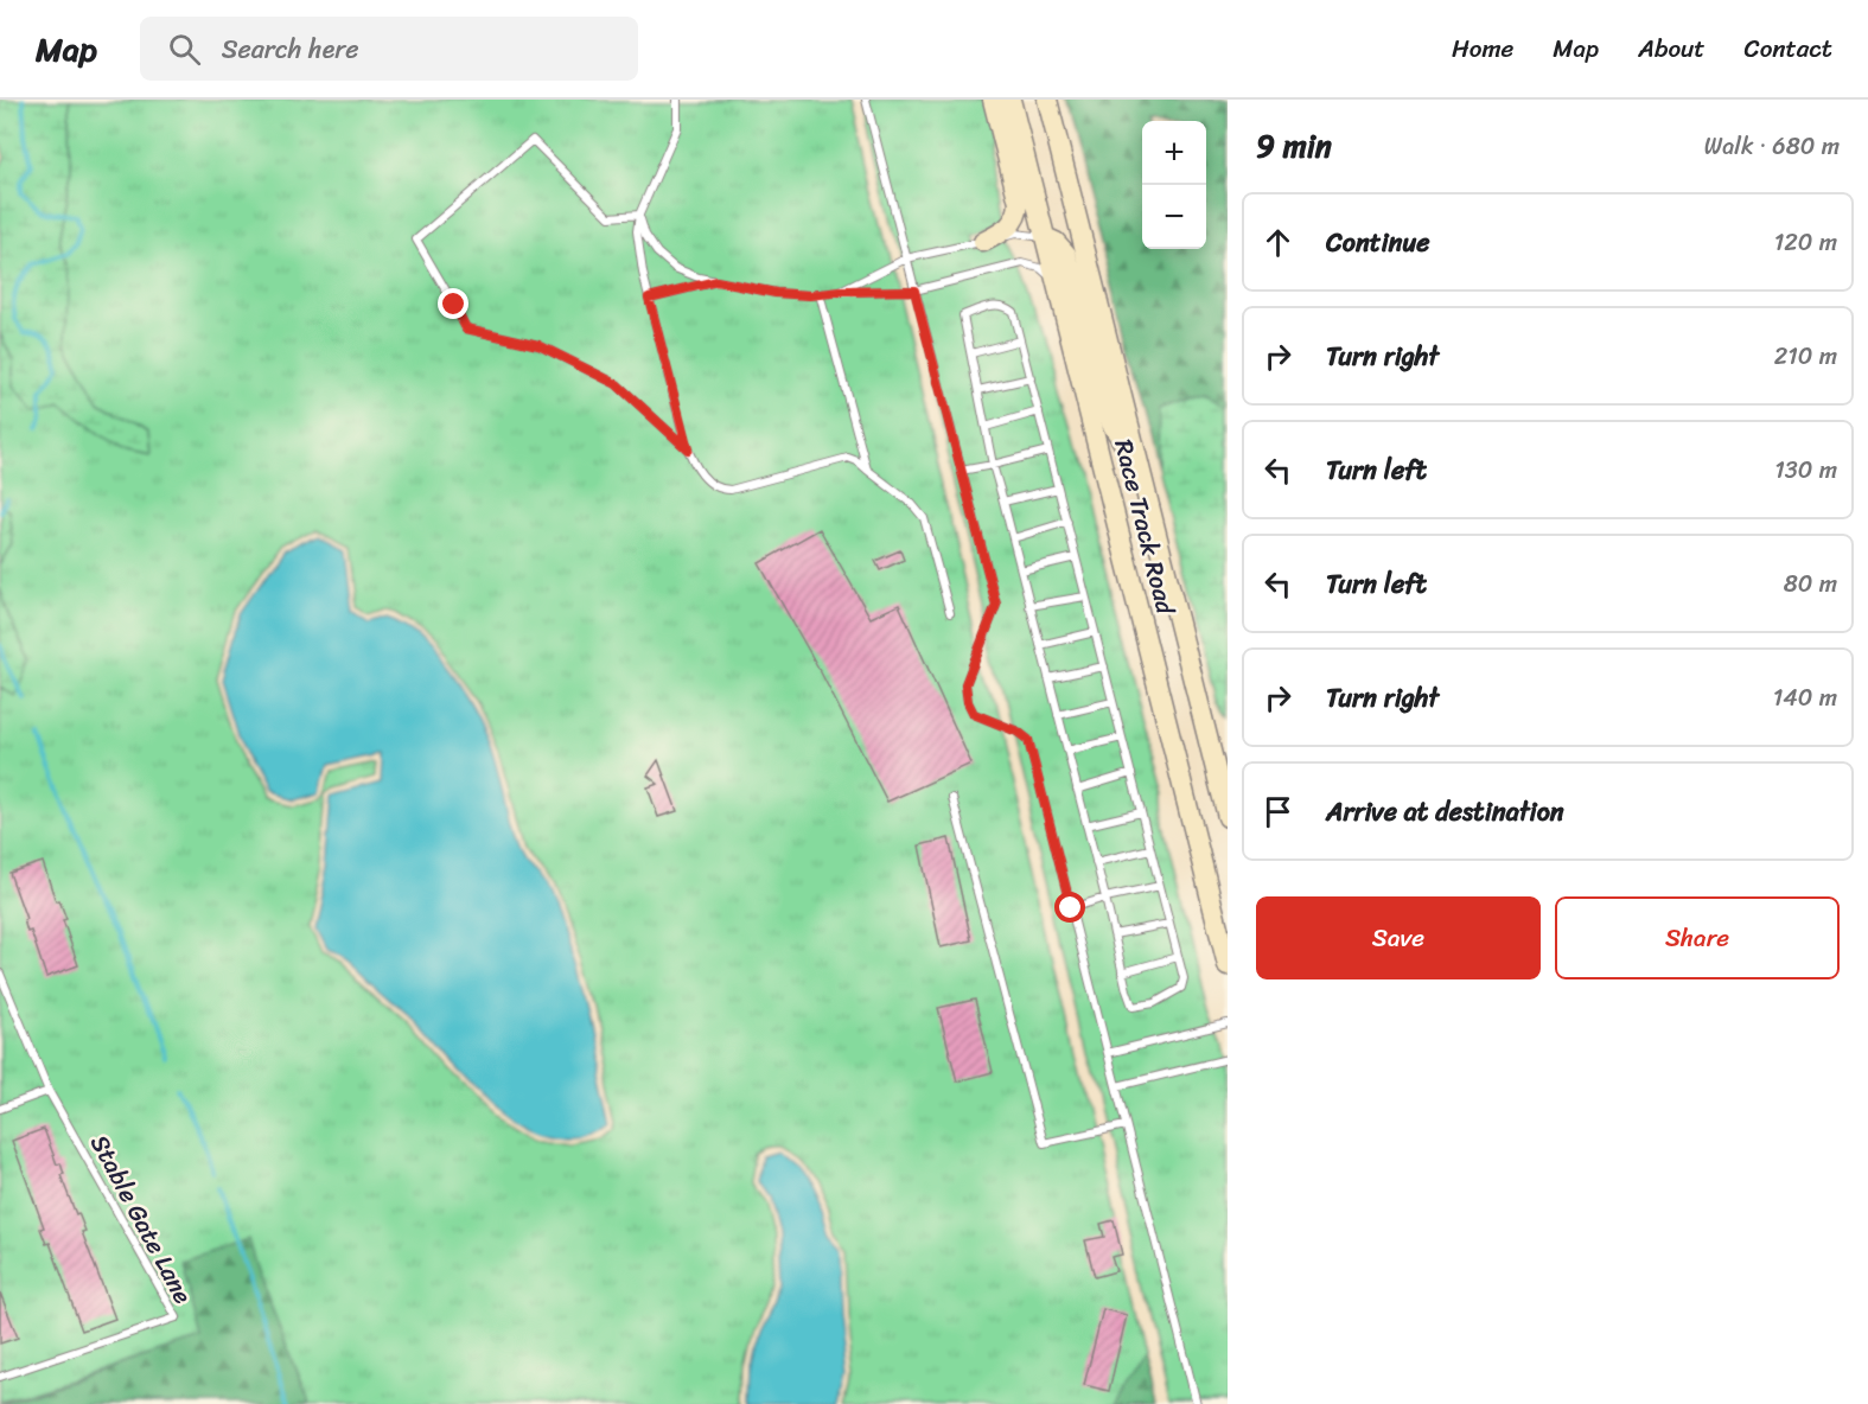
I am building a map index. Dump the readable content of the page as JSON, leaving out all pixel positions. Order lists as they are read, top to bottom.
{
  "streets": {
    "main road": ["Race Track Road"],
    "lane": ["Stable Gate Lane"]
  },
  "page": {
    "header": "Map",
    "search": "Search here",
    "nav": [
      "Home",
      "Map",
      "About",
      "Contact"
    ],
    "heading": ["9 min", "Walk · 680 m"],
    "map_buttons": ["+", "−"],
    "list": [
      ["Continue", "120 m"],
      ["Turn right", "210 m"],
      ["Turn left", "130 m"],
      ["Turn left", "80 m"],
      ["Turn right", "140 m"],
      "Arrive at destination"
    ],
    "buttons": ["Save", "Share"]
  }
}
